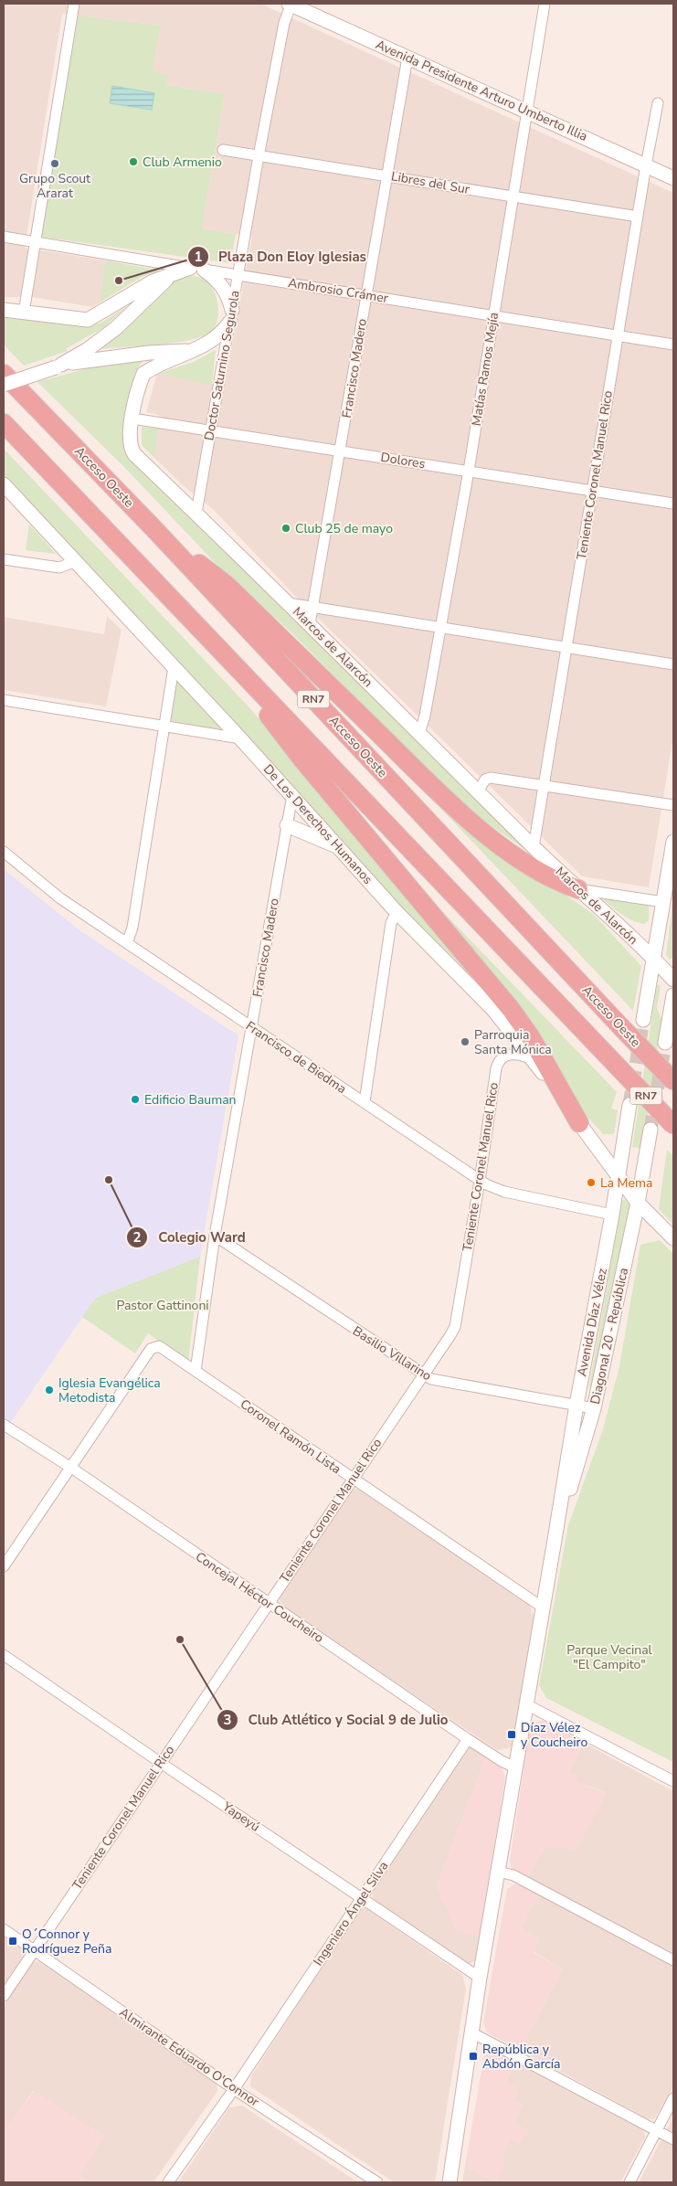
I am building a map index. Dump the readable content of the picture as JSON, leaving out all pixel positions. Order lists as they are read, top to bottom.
{
  "streets": {
    "highway": ["Acceso Oeste", "RN7"],
    "street": [
      "Avenida Presidente Arturo Umberto Illia",
      "Libres del Sur",
      "Ambrosio Crámer",
      "Doctor Saturnino Segurola",
      "Francisco Madero",
      "Matías Ramos Mejía",
      "Dolores",
      "Teniente Coronel Manuel Rico",
      "Marcos de Alarcón",
      "De Los Derechos Humanos",
      "Francisco de Biedma",
      "Avenida Díaz Vélez",
      "Diagonal 20 - República",
      "Basilio Villarino",
      "Coronel Ramón Lista",
      "Concejal Héctor Coucheiro",
      "Yapeyú",
      "Ingeniero Ángel Silva",
      "Almirante Eduardo O'Connor"
    ]
  },
  "crossings": [
    ["Avenida Presidente Arturo Umberto Illia", "Doctor Saturnino Segurola"],
    ["Avenida Presidente Arturo Umberto Illia", "Francisco Madero"],
    ["Avenida Presidente Arturo Umberto Illia", "Matías Ramos Mejía"],
    ["Avenida Presidente Arturo Umberto Illia", "Teniente Coronel Manuel Rico"],
    ["Libres del Sur", "Doctor Saturnino Segurola"],
    ["Libres del Sur", "Francisco Madero"],
    ["Libres del Sur", "Matías Ramos Mejía"],
    ["Libres del Sur", "Teniente Coronel Manuel Rico"],
    ["Ambrosio Crámer", "Doctor Saturnino Segurola"],
    ["Ambrosio Crámer", "Francisco Madero"],
    ["Ambrosio Crámer", "Matías Ramos Mejía"],
    ["Ambrosio Crámer", "Teniente Coronel Manuel Rico"],
    ["Doctor Saturnino Segurola", "Dolores"],
    ["Doctor Saturnino Segurola", "Marcos de Alarcón"],
    ["Francisco Madero", "Dolores"],
    ["Francisco Madero", "Marcos de Alarcón"],
    ["Francisco Madero", "De Los Derechos Humanos"],
    ["Francisco Madero", "Francisco de Biedma"],
    ["Francisco Madero", "Basilio Villarino"],
    ["Francisco Madero", "Coronel Ramón Lista"],
    ["Matías Ramos Mejía", "Dolores"],
    ["Matías Ramos Mejía", "Marcos de Alarcón"],
    ["Dolores", "Teniente Coronel Manuel Rico"],
    ["Dolores", "Marcos de Alarcón"],
    ["Teniente Coronel Manuel Rico", "Marcos de Alarcón"],
    ["Teniente Coronel Manuel Rico", "De Los Derechos Humanos"],
    ["Teniente Coronel Manuel Rico", "Francisco de Biedma"],
    ["Teniente Coronel Manuel Rico", "Basilio Villarino"],
    ["Teniente Coronel Manuel Rico", "Coronel Ramón Lista"],
    ["Teniente Coronel Manuel Rico", "Concejal Héctor Coucheiro"],
    ["Teniente Coronel Manuel Rico", "Yapeyú"],
    ["Teniente Coronel Manuel Rico", "Almirante Eduardo O'Connor"],
    ["De Los Derechos Humanos", "Avenida Díaz Vélez"],
    ["De Los Derechos Humanos", "Diagonal 20 - República"],
    ["Francisco de Biedma", "Avenida Díaz Vélez"],
    ["Avenida Díaz Vélez", "Diagonal 20 - República"],
    ["Avenida Díaz Vélez", "Basilio Villarino"],
    ["Diagonal 20 - República", "Basilio Villarino"],
    ["Coronel Ramón Lista", "Concejal Héctor Coucheiro"],
    ["Concejal Héctor Coucheiro", "Ingeniero Ángel Silva"],
    ["Yapeyú", "Ingeniero Ángel Silva"],
    ["Ingeniero Ángel Silva", "Almirante Eduardo O'Connor"]
  ],
  "parks": ["Pastor Gattinoni", "Parque Vecinal \"El Campito\""],
  "places": {
    "other": [
      "Club Armenio",
      "Grupo Scout Ararat",
      "Plaza Don Eloy Iglesias",
      "Club 25 de mayo",
      "Parroquia Santa Mónica",
      "Edificio Bauman",
      "Colegio Ward",
      "La Mema",
      "Iglesia Evangélica Metodista",
      "Club Atlético y Social 9 de Julio"
    ],
    "transit": ["Díaz Vélez y Coucheiro", "O´Connor y Rodríguez Peña", "República y Abdón García"]
  }
}
